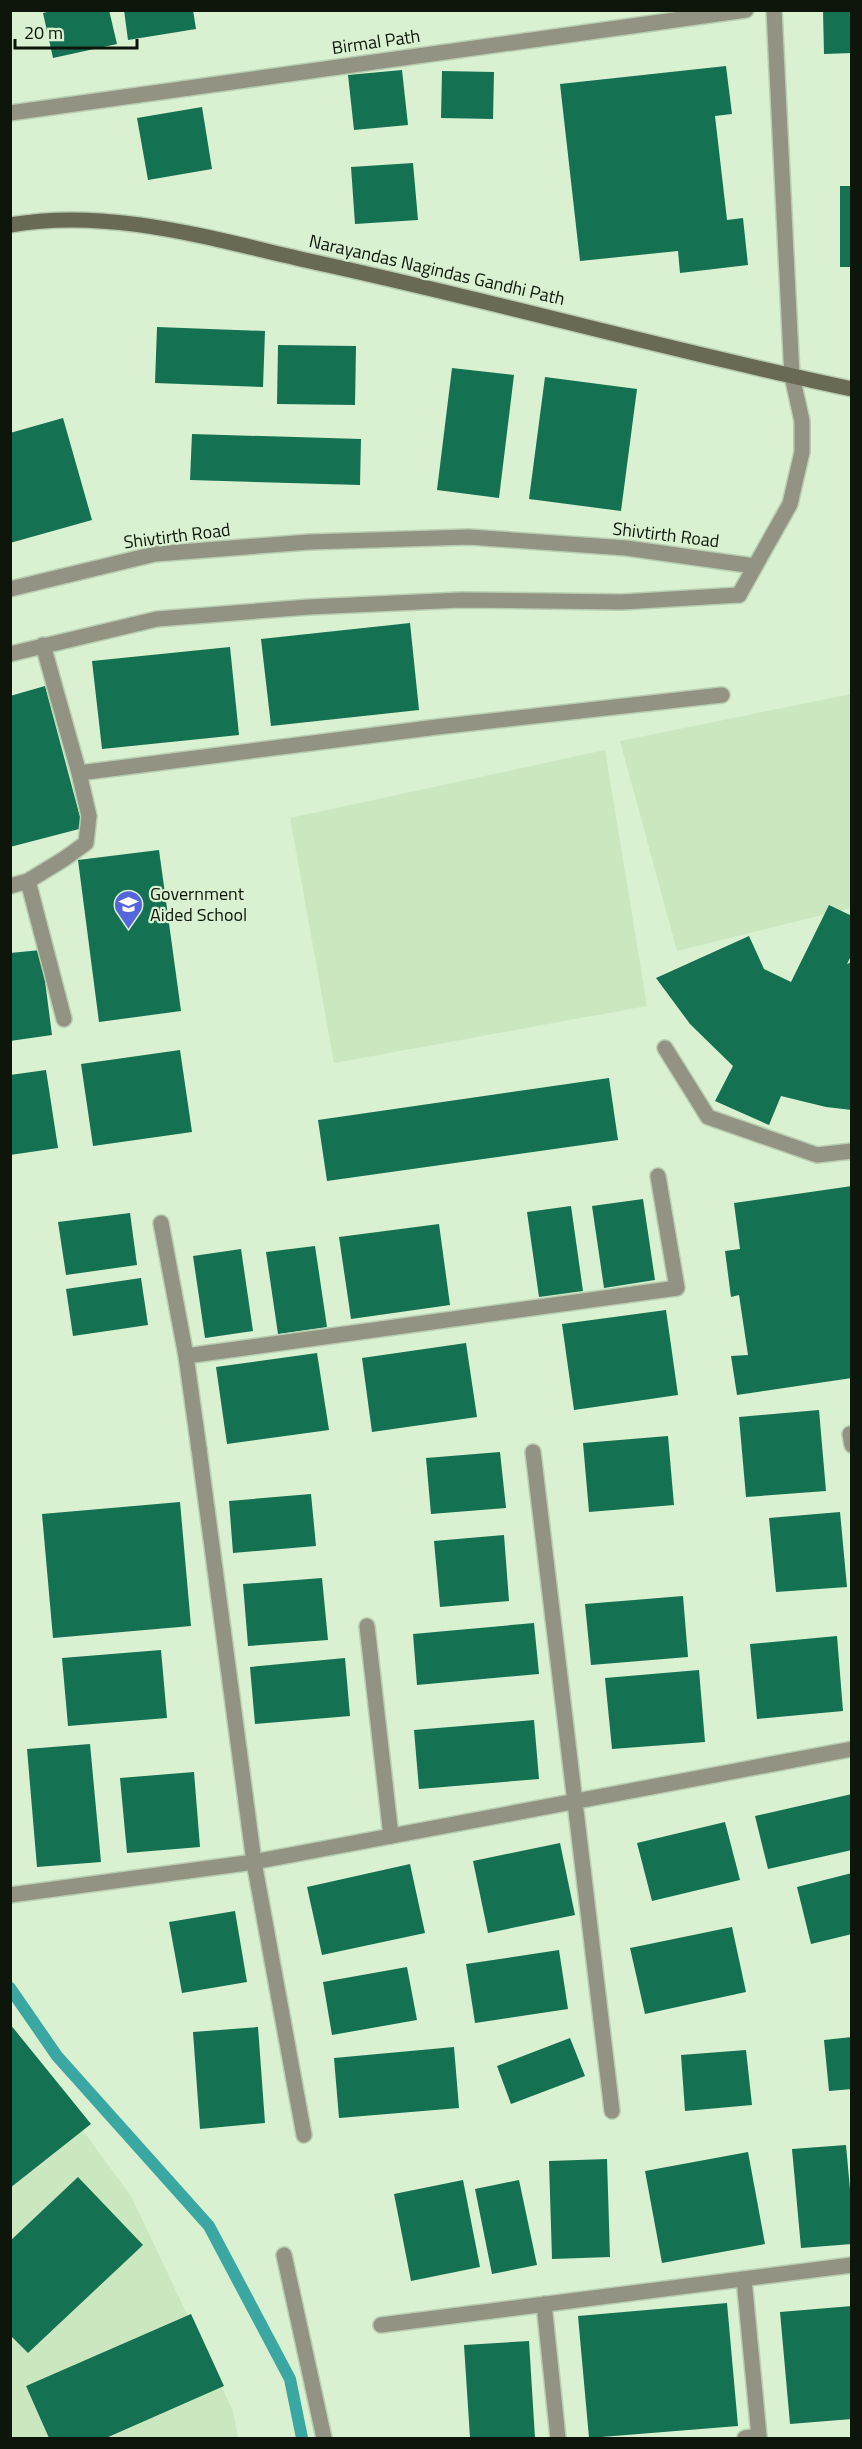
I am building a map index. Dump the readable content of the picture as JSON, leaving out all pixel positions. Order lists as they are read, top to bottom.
{
  "streets": {
    "street": ["Birmal Path", "Narayandas Nagindas Gandhi Path", "Shivtirth Road"]
  },
  "places": {
    "school or university": ["Government Aided School"]
  },
  "scale_bar": "20 m"
}
